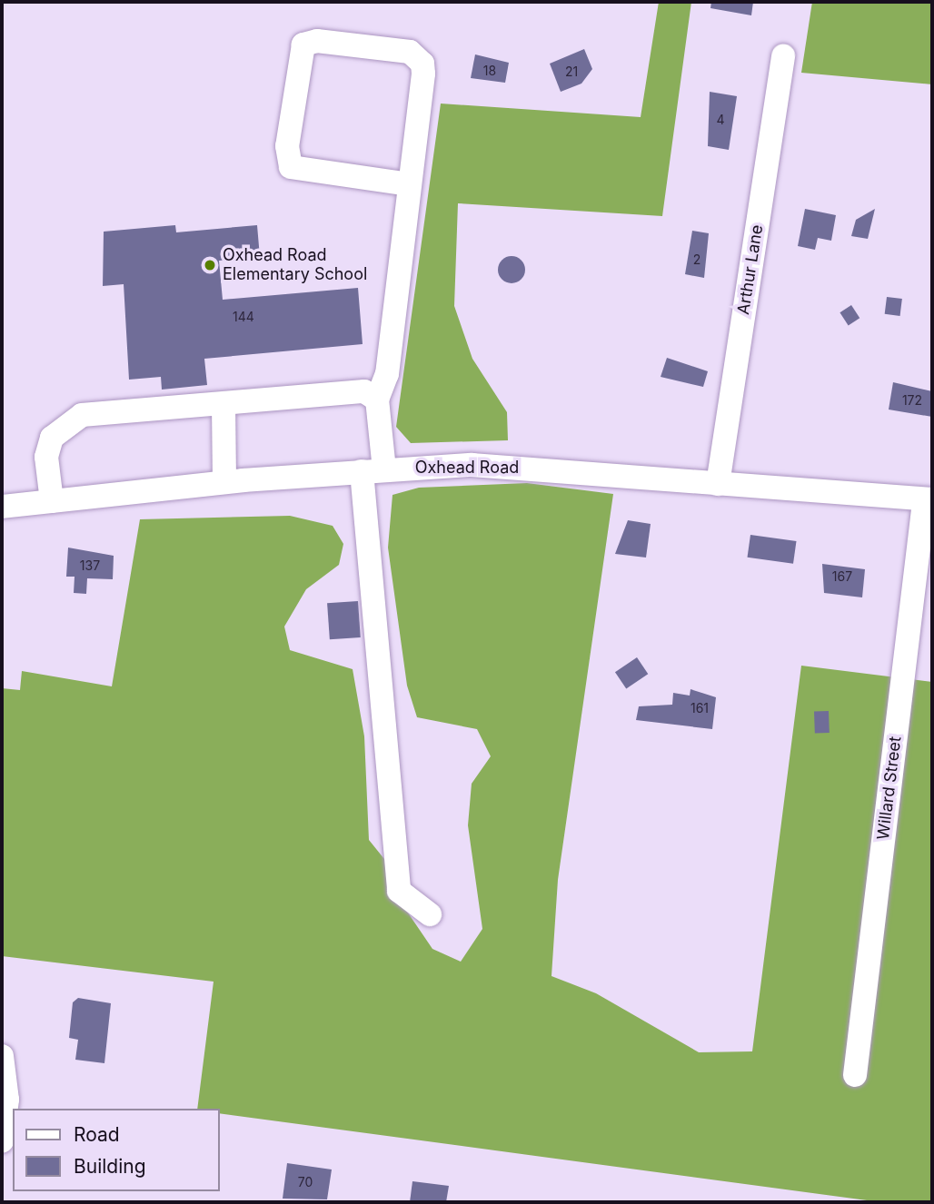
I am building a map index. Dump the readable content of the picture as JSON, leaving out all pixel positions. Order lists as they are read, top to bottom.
{
  "streets": {
    "street": ["Arthur Lane", "Oxhead Road", "Willard Street"]
  },
  "crossings": [
    ["Arthur Lane", "Oxhead Road"],
    ["Oxhead Road", "Willard Street"]
  ],
  "places": ["Oxhead Road Elementary School"],
  "house_numbers": [
    "18",
    "21",
    "4",
    "2",
    "144",
    "172",
    "137",
    "167",
    "161",
    "70"
  ],
  "legend": ["Road", "Building"]
}
